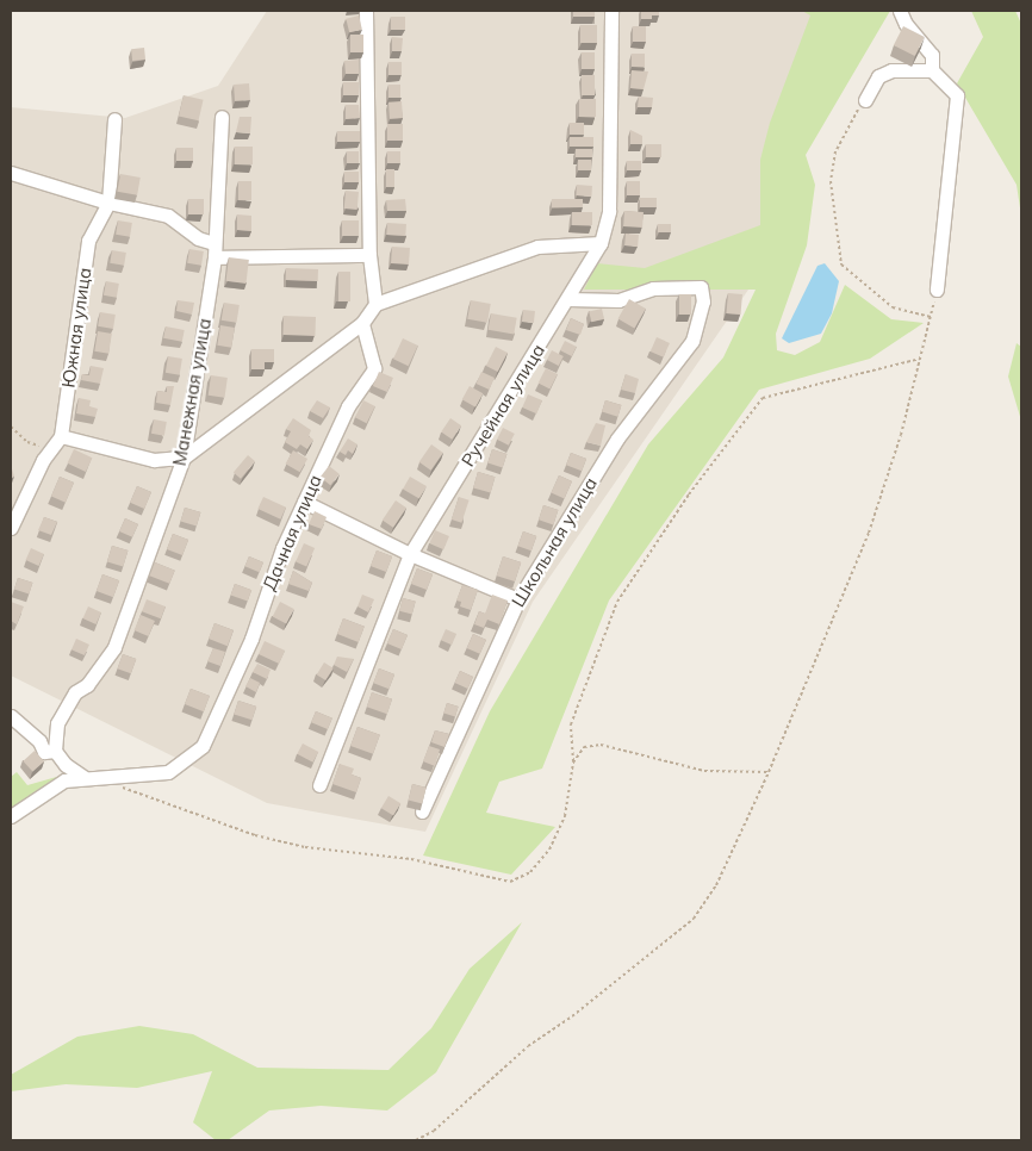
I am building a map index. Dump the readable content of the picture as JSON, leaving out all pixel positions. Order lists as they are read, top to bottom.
{
  "streets": {
    "street": [
      "Южная улица",
      "Манежная улица",
      "Ручейная улица",
      "Дачная улица",
      "Школьная улица"
    ]
  },
  "crossings": [
    ["Ручейная улица", "Школьная улица"]
  ]
}
